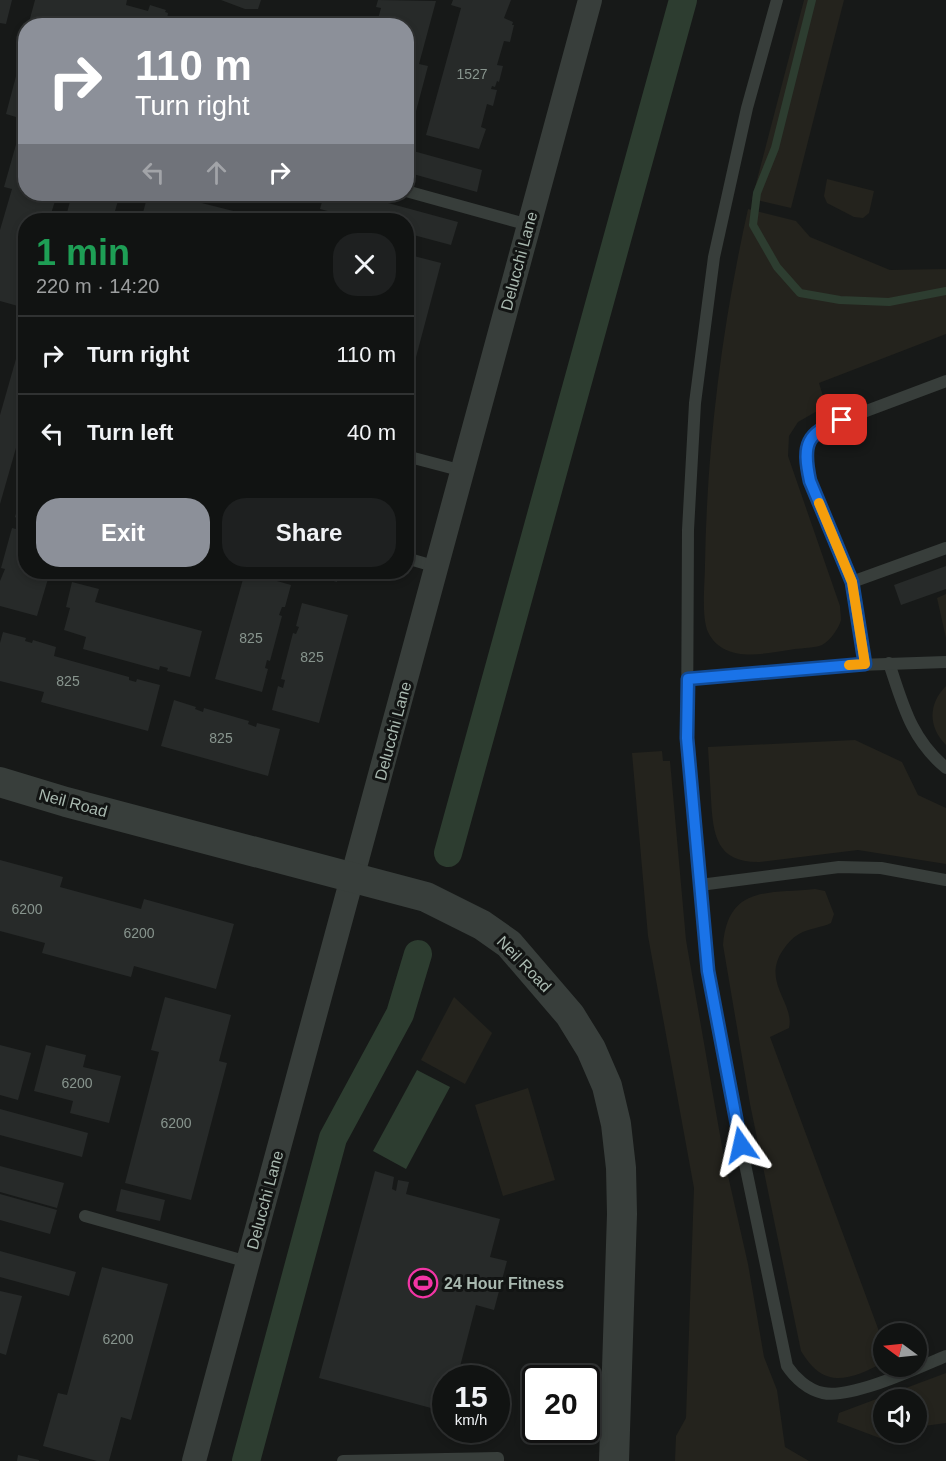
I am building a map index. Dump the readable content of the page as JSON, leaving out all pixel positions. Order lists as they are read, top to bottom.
{
  "streets": {
    "street": ["Delucchi Lane", "Neil Road"]
  },
  "crossings": [
    ["Delucchi Lane", "Neil Road"]
  ],
  "places": {
    "sports": ["24 Hour Fitness"]
  },
  "house_numbers": [
    "1527",
    "825",
    "825",
    "825",
    "825",
    "6200",
    "6200",
    "6200",
    "6200",
    "6200"
  ],
  "north": "left",
  "page": {
    "turn": ["110 m", "Turn right"],
    "heading": ["1 min", "220 m · 14:20"],
    "list": [
      {
        "name": "Turn right",
        "value": "110 m"
      },
      {
        "name": "Turn left",
        "value": "40 m"
      }
    ],
    "buttons": ["Exit", "Share"],
    "speed": "15 km/h",
    "limit": "20"
  }
}
